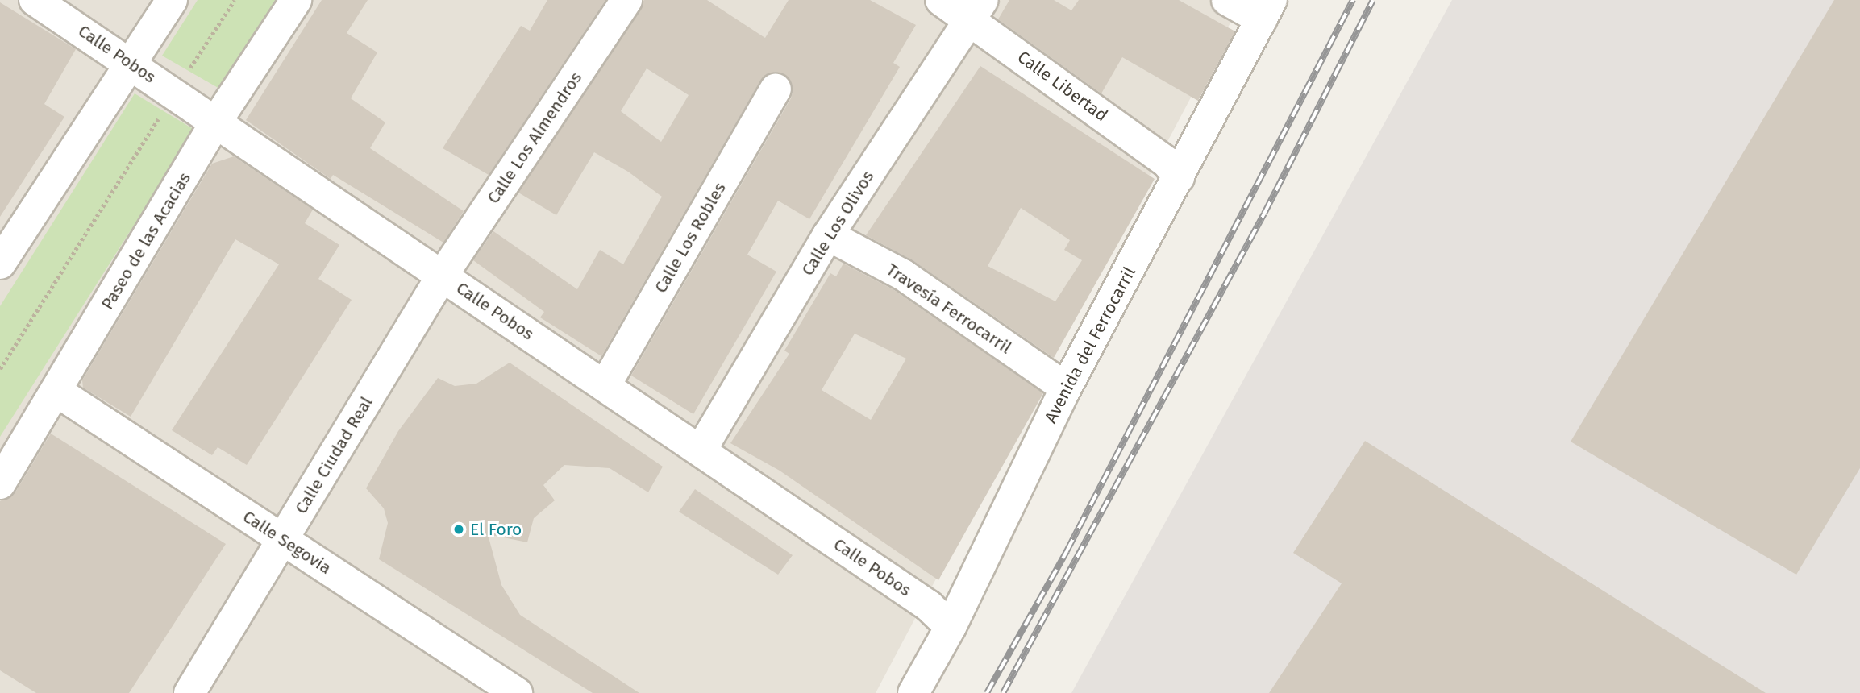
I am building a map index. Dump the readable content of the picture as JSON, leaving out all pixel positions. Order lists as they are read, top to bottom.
{
  "streets": {
    "street": [
      "Calle Pobos",
      "Calle Libertad",
      "Calle Los Almendros",
      "Calle Los Olivos",
      "Calle Los Robles",
      "Paseo de las Acacias",
      "Travesía Ferrocarril",
      "Avenida del Ferrocarril",
      "Calle Ciudad Real",
      "Calle Segovia"
    ]
  },
  "crossings": [
    ["Calle Pobos", "Calle Los Almendros"],
    ["Calle Pobos", "Calle Los Olivos"],
    ["Calle Pobos", "Calle Los Robles"],
    ["Calle Pobos", "Paseo de las Acacias"],
    ["Calle Pobos", "Avenida del Ferrocarril"],
    ["Calle Pobos", "Calle Ciudad Real"],
    ["Calle Libertad", "Calle Los Olivos"],
    ["Calle Libertad", "Avenida del Ferrocarril"],
    ["Calle Los Almendros", "Calle Ciudad Real"],
    ["Calle Los Olivos", "Travesía Ferrocarril"],
    ["Paseo de las Acacias", "Calle Segovia"],
    ["Travesía Ferrocarril", "Avenida del Ferrocarril"],
    ["Calle Ciudad Real", "Calle Segovia"]
  ],
  "places": ["El Foro"]
}
